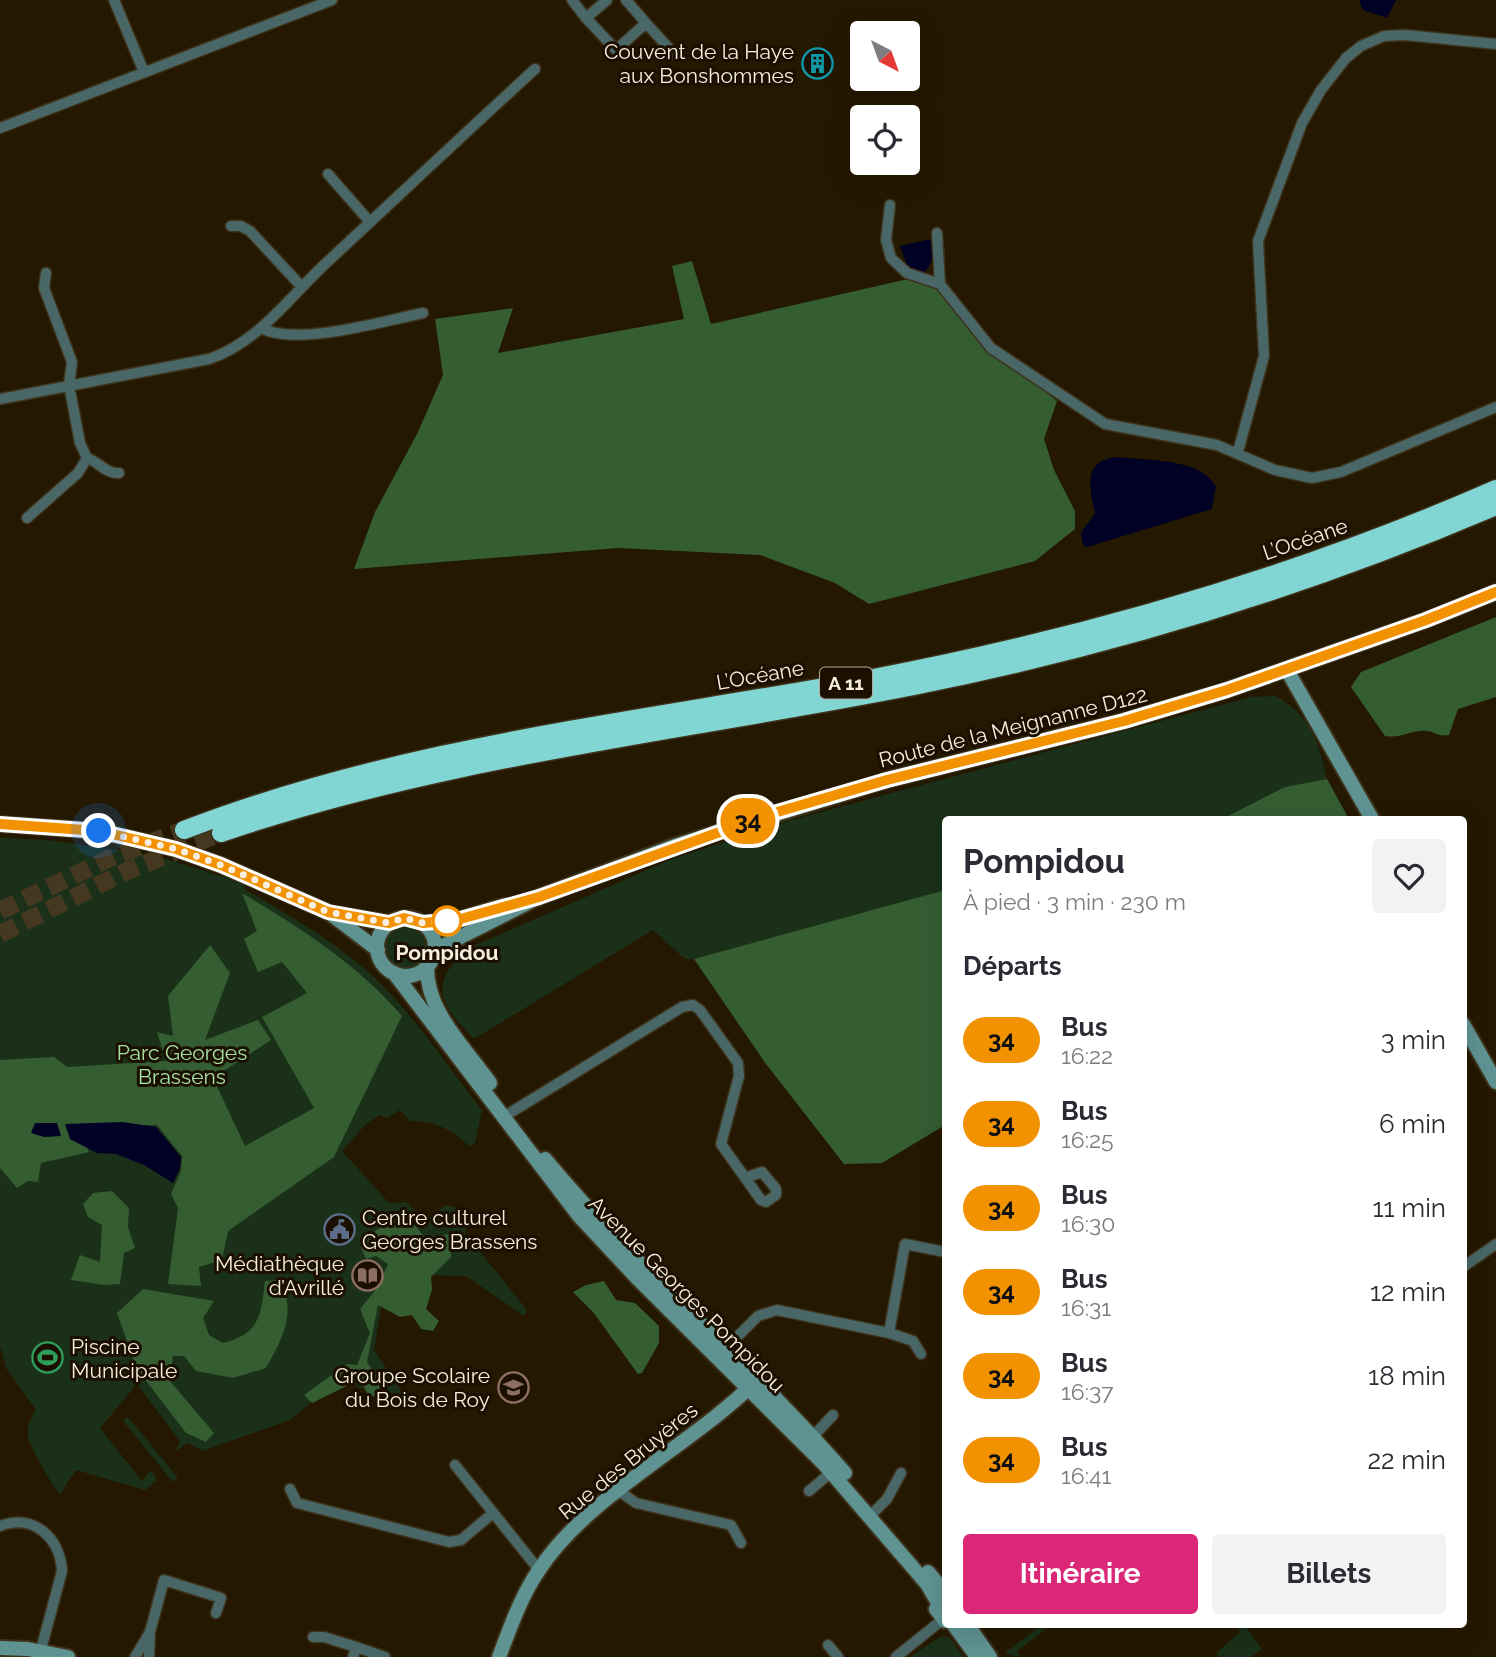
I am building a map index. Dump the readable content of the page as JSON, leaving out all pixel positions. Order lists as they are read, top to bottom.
{
  "streets": {
    "highway": ["L’Océane", "A 11"],
    "street": ["Route de la Meignanne D122", "Avenue Georges Pompidou", "Rue des Bruyères"]
  },
  "crossings": [
    ["Avenue Georges Pompidou", "Rue des Bruyères"]
  ],
  "parks": ["Parc Georges Brassens"],
  "places": {
    "building": ["Couvent de la Haye aux Bonshommes"],
    "other": ["Pompidou"],
    "public building": ["Centre culturel Georges Brassens"],
    "library": ["Médiathèque d’Avrillé"],
    "sports": ["Piscine Municipale"],
    "school or university": ["Groupe Scolaire du Bois de Roy"]
  },
  "lines": ["bus line 34"],
  "north": "bottom right",
  "page": {
    "on_map": "34",
    "heading": [
      ["Pompidou", "À pied · 3 min · 230 m"],
      "Départs"
    ],
    "list": [
      {
        "mark": "34",
        "name": "Bus",
        "note": "16:22",
        "value": "3 min"
      },
      {
        "mark": "34",
        "name": "Bus",
        "note": "16:25",
        "value": "6 min"
      },
      {
        "mark": "34",
        "name": "Bus",
        "note": "16:30",
        "value": "11 min"
      },
      {
        "mark": "34",
        "name": "Bus",
        "note": "16:31",
        "value": "12 min"
      },
      {
        "mark": "34",
        "name": "Bus",
        "note": "16:37",
        "value": "18 min"
      },
      {
        "mark": "34",
        "name": "Bus",
        "note": "16:41",
        "value": "22 min"
      }
    ],
    "buttons": ["Itinéraire", "Billets"]
  }
}
